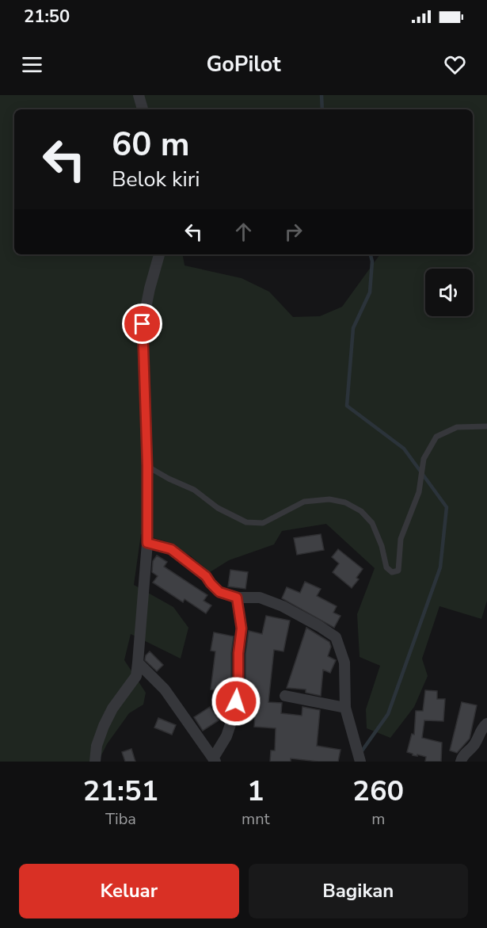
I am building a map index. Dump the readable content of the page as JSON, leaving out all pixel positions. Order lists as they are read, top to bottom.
{
  "page": {
    "status": "21:50",
    "header": "GoPilot",
    "turn": ["60 m", "Belok kiri"],
    "eta": [
      "21:51",
      "Tiba",
      "1",
      "mnt",
      "260",
      "m"
    ],
    "buttons": ["Keluar", "Bagikan"]
  }
}
